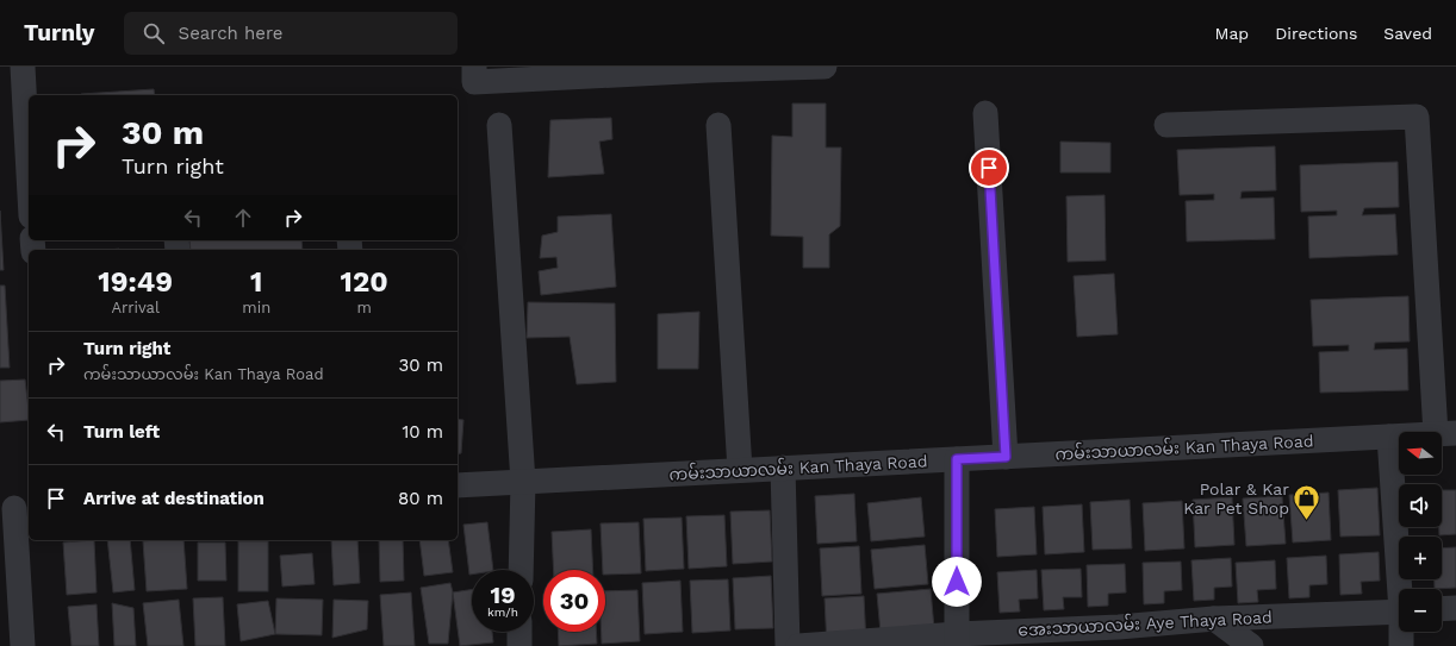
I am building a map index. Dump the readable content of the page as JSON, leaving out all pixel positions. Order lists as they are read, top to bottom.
{
  "streets": {
    "street": ["ကမ်းသာယာလမ်း Kan Thaya Road", "အေးသာယာလမ်း Aye Thaya Road"]
  },
  "places": {
    "shop": ["Polar & Kar Kar Pet Shop"]
  },
  "north": "left",
  "page": {
    "header": "Turnly",
    "search": "Search here",
    "nav": ["Map", "Directions", "Saved"],
    "turn": ["30 m", "Turn right"],
    "eta": [
      "19:49",
      "Arrival",
      "1",
      "min",
      "120",
      "m"
    ],
    "list": [
      {
        "name": "Turn right",
        "note": "ကမ်းသာယာလမ်း Kan Thaya Road",
        "value": "30 m"
      },
      {
        "name": "Turn left",
        "value": "10 m"
      },
      {
        "name": "Arrive at destination",
        "value": "80 m"
      }
    ],
    "map_buttons": ["+", "−"],
    "speed": "19 km/h",
    "limit": "30"
  }
}
